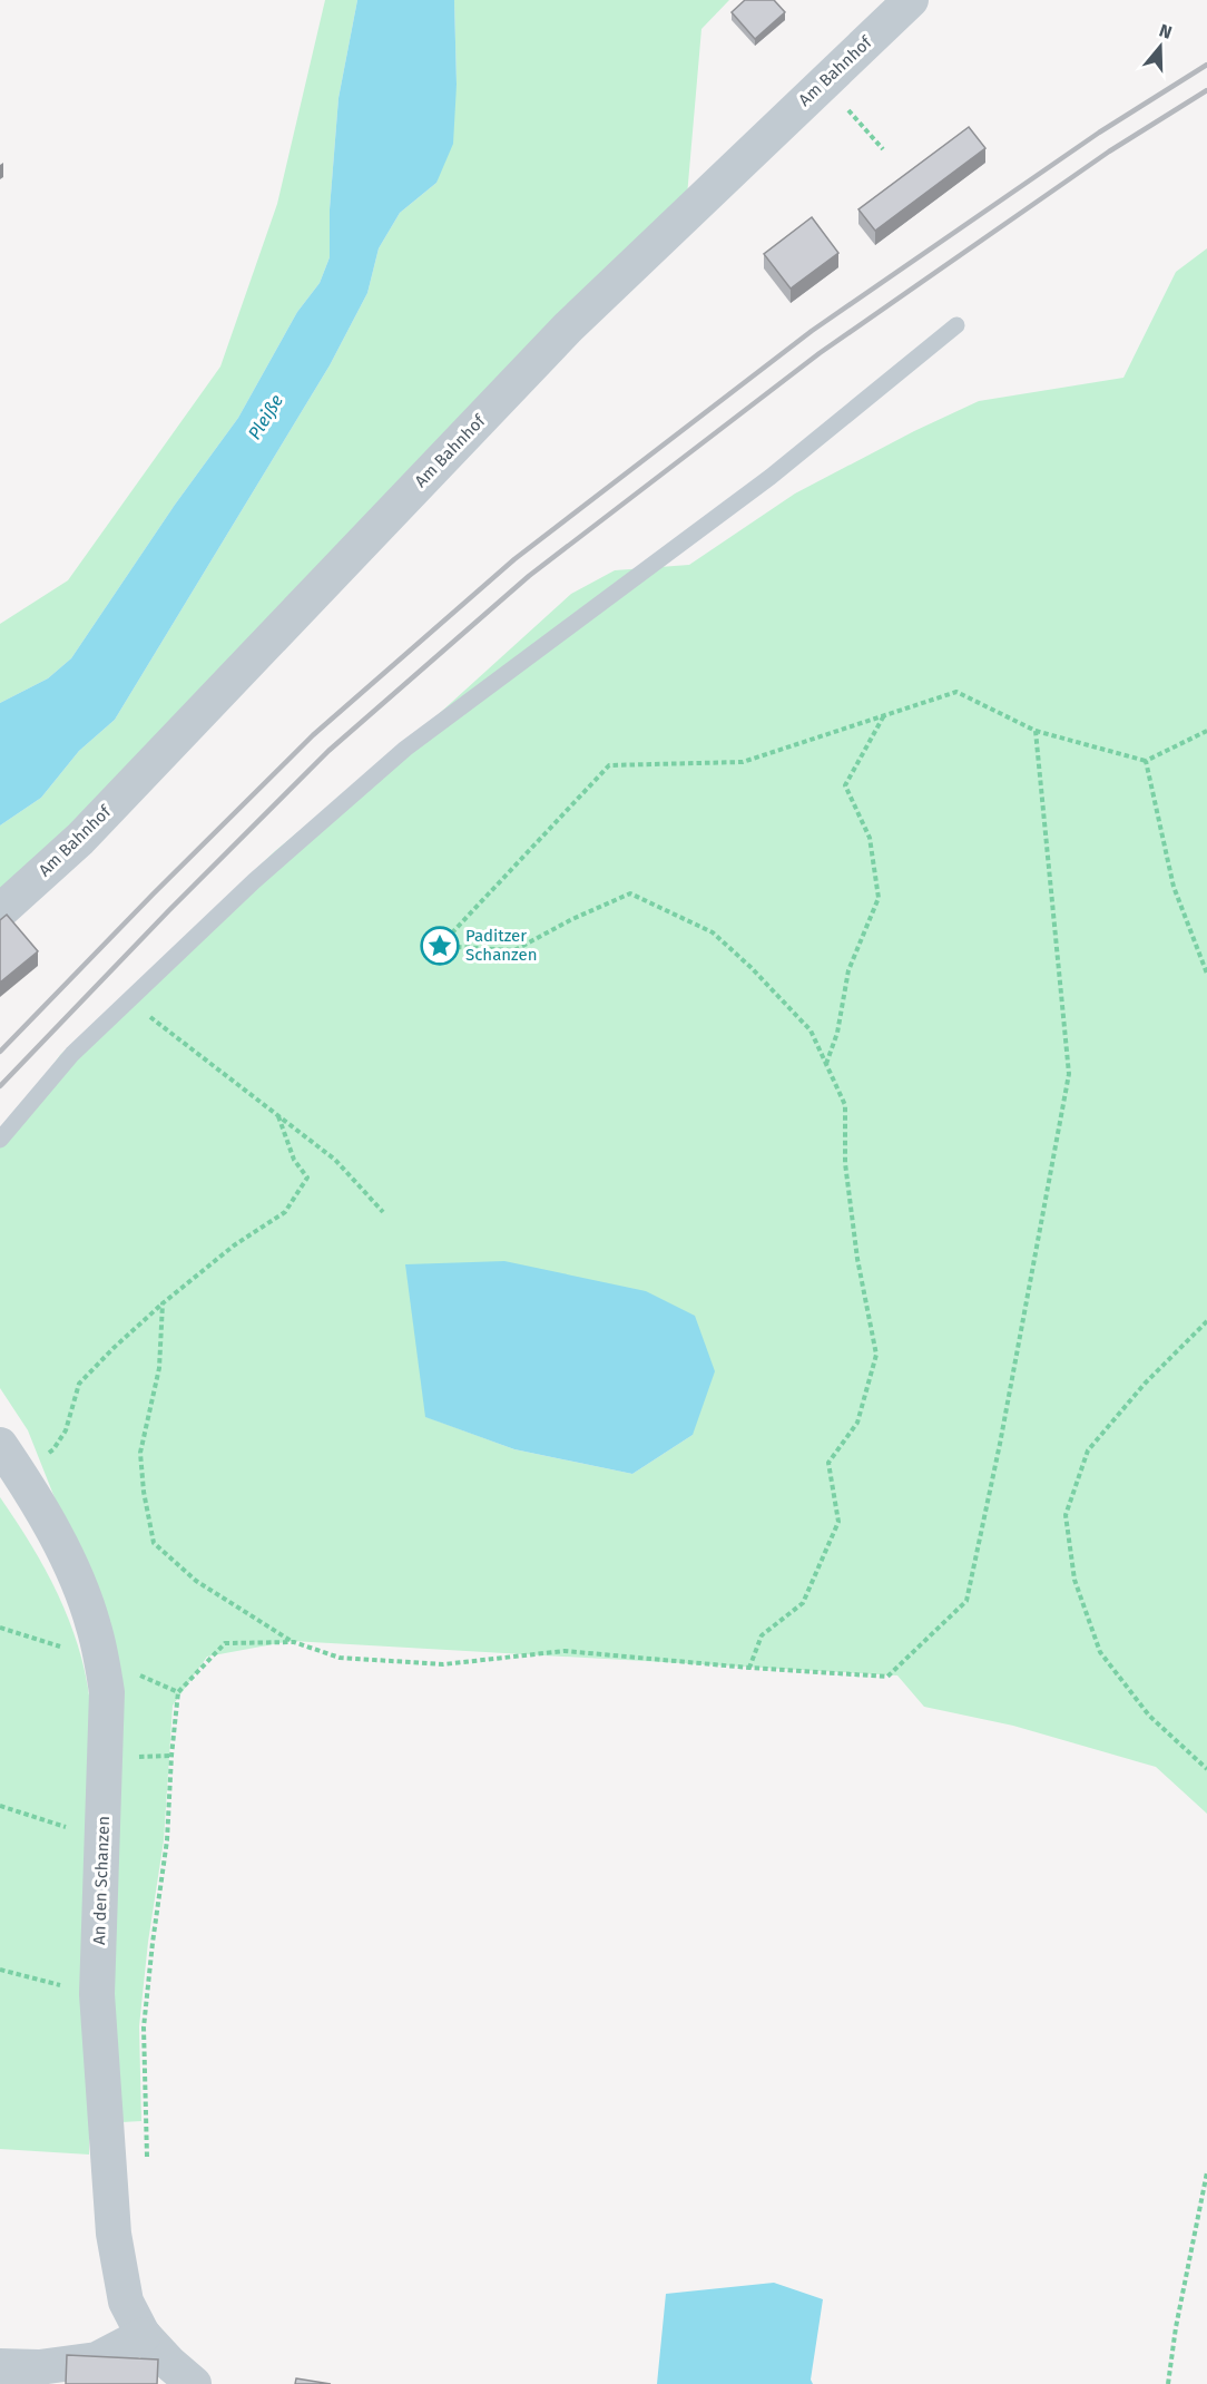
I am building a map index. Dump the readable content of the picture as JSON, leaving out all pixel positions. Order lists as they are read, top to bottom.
{
  "streets": {
    "street": ["Am Bahnhof", "An den Schanzen"]
  },
  "water": ["Pleiße"],
  "places": {
    "place": ["Paditzer Schanzen"]
  },
  "north": "top"
}
